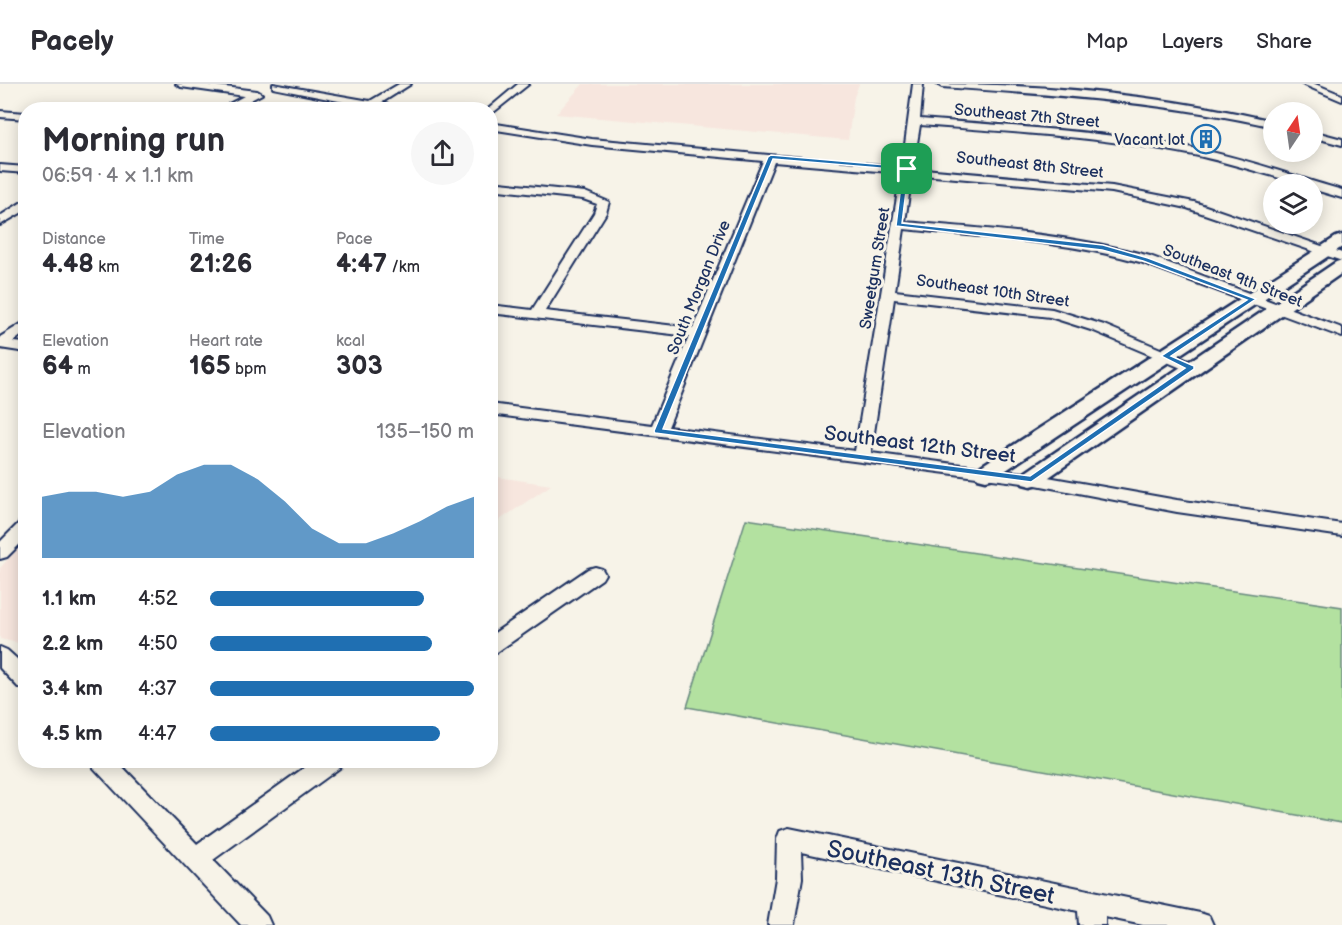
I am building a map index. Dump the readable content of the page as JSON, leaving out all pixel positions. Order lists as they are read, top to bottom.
{
  "streets": {
    "street": [
      "Southeast 7th Street",
      "Southeast 8th Street",
      "Sweetgum Street",
      "Southeast 9th Street",
      "South Morgan Drive",
      "Southeast 10th Street",
      "Southeast 12th Street",
      "Southeast 13th Street"
    ]
  },
  "crossings": [
    ["Southeast 7th Street", "Sweetgum Street"],
    ["Southeast 8th Street", "Sweetgum Street"],
    ["Southeast 8th Street", "South Morgan Drive"],
    ["Sweetgum Street", "Southeast 9th Street"],
    ["Sweetgum Street", "Southeast 10th Street"],
    ["Sweetgum Street", "Southeast 12th Street"],
    ["South Morgan Drive", "Southeast 12th Street"]
  ],
  "places": {
    "building": ["Vacant lot"]
  },
  "north": "top",
  "page": {
    "header": "Pacely",
    "nav": ["Map", "Layers", "Share"],
    "heading": ["Morning run", "06:59 · 4 × 1.1 km"],
    "stats": [
      ["Distance", "4.48 km"],
      ["Time", "21:26"],
      ["Pace", "4:47 /km"],
      ["Elevation", "64 m"],
      ["Heart rate", "165 bpm"],
      ["kcal", "303"]
    ],
    "chart": ["Elevation", "135–150 m"],
    "list": [
      {
        "name": "1.1 km",
        "note": "4:52"
      },
      {
        "name": "2.2 km",
        "note": "4:50"
      },
      {
        "name": "3.4 km",
        "note": "4:37"
      },
      {
        "name": "4.5 km",
        "note": "4:47"
      }
    ]
  }
}
